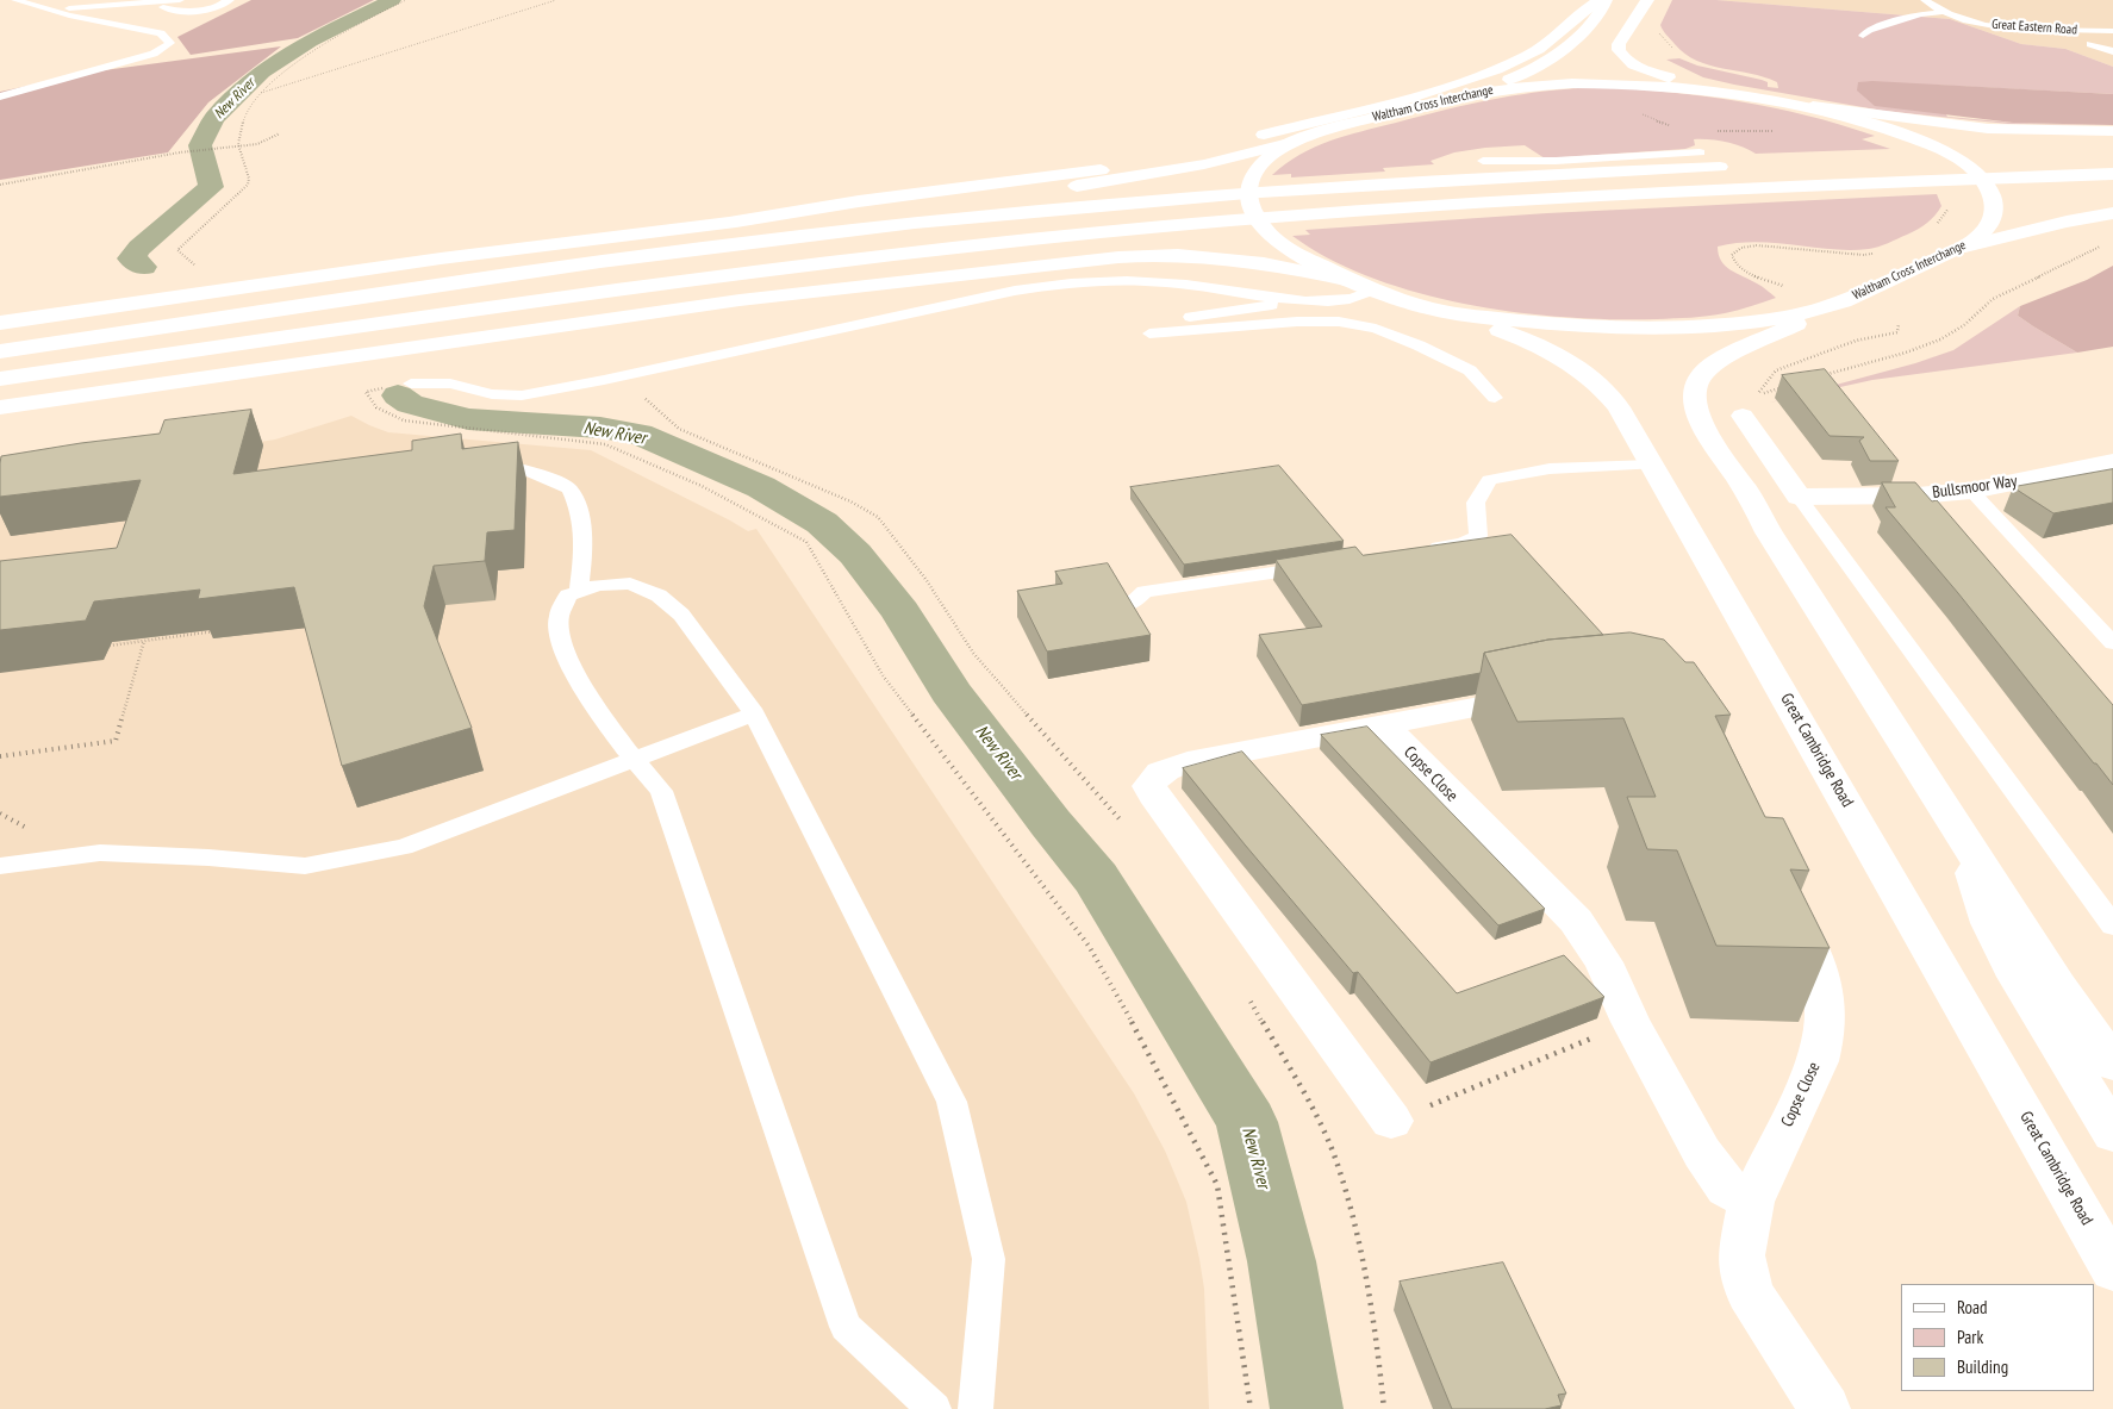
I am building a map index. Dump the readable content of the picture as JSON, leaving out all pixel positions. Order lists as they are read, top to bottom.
{
  "streets": {
    "main road": [
      "Waltham Cross Interchange",
      "Bullsmoor Way",
      "Great Cambridge Road",
      "Copse Close"
    ],
    "lane": ["Great Eastern Road"]
  },
  "crossings": [
    ["Waltham Cross Interchange", "Great Cambridge Road"]
  ],
  "water": ["New River"],
  "legend": ["Road", "Park", "Building"]
}
